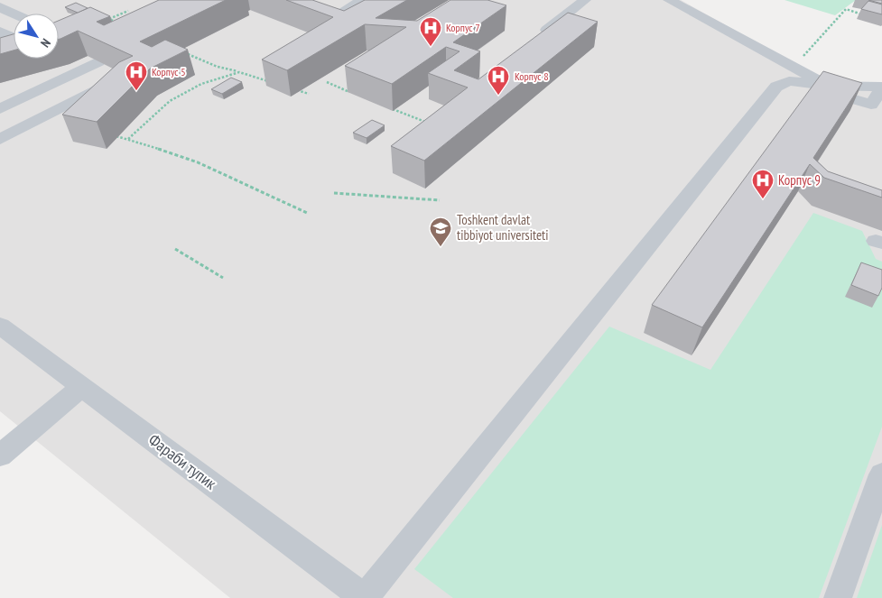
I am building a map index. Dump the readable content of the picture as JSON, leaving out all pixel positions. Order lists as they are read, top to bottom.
{
  "streets": {
    "street": ["Фараби тупик"]
  },
  "places": {
    "hospital": [
      "Корпус 7",
      "Корпус 5",
      "Корпус 8",
      "Корпус 9"
    ],
    "school or university": ["Toshkent davlat tibbiyot universiteti"]
  },
  "north": "bottom right"
}
